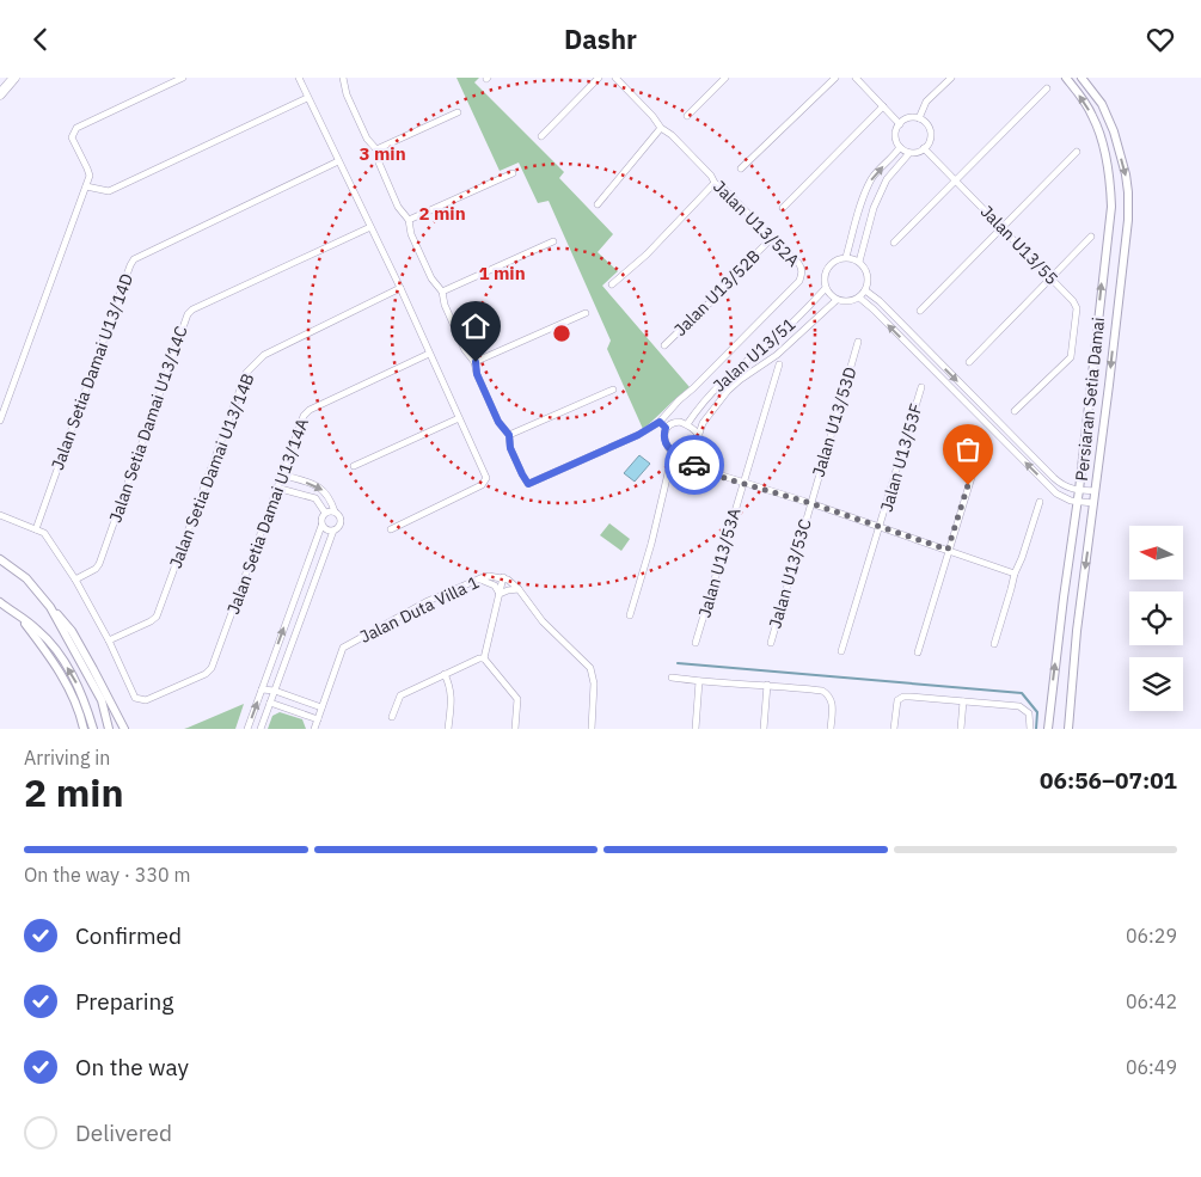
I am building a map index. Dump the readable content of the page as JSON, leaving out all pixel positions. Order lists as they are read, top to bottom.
{
  "streets": {
    "street": [
      "Jalan U13/52A",
      "Jalan U13/55",
      "Jalan U13/52B",
      "Jalan U13/51",
      "Jalan Setia Damai U13/14D",
      "Persiaran Setia Damai",
      "Jalan U13/53D",
      "Jalan Setia Damai U13/14C",
      "Jalan U13/53F",
      "Jalan Setia Damai U13/14B",
      "Jalan Setia Damai U13/14A",
      "Jalan U13/53A",
      "Jalan U13/53C",
      "Jalan Duta Villa 1"
    ]
  },
  "crossings": [
    ["Jalan U13/52A", "Jalan U13/52B"],
    ["Jalan U13/53D", "Jalan U13/53C"],
    ["Jalan Setia Damai U13/14B", "Jalan Setia Damai U13/14A"]
  ],
  "north": "left",
  "page": {
    "header": "Dashr",
    "heading": ["2 min", "Arriving in", "06:56–07:01"],
    "bar": "On the way · 330 m",
    "list": [
      ["Confirmed", "06:29"],
      ["Preparing", "06:42"],
      ["On the way", "06:49"],
      "Delivered"
    ]
  },
  "rings": ["3 min", "2 min", "1 min"]
}
